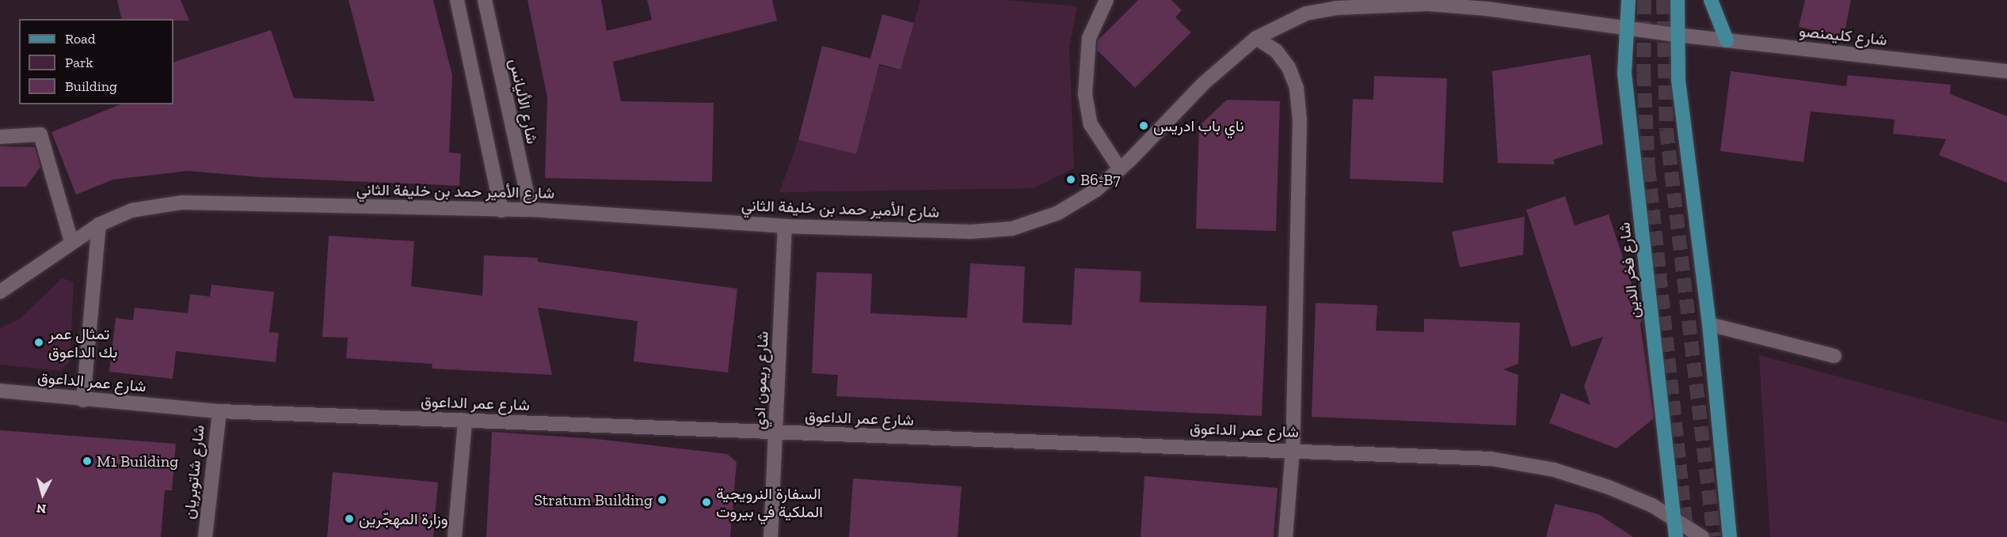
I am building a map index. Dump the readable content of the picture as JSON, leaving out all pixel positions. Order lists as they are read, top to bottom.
{
  "streets": {
    "main road": ["شارع فخر الدين"],
    "street": [
      "شارع كليمنصو",
      "شارع الأليانس",
      "شارع الأمير حمد بن خليفة الثاني",
      "شارع ريمون ادي",
      "شارع عمر الداعوق",
      "شارع شاتوبريان"
    ]
  },
  "crossings": [
    ["شارع كليمنصو", "شارع الأمير حمد بن خليفة الثاني"],
    ["شارع الأليانس", "شارع الأمير حمد بن خليفة الثاني"],
    ["شارع الأمير حمد بن خليفة الثاني", "شارع فخر الدين"],
    ["شارع الأمير حمد بن خليفة الثاني", "شارع ريمون ادي"],
    ["شارع فخر الدين", "شارع عمر الداعوق"],
    ["شارع ريمون ادي", "شارع عمر الداعوق"],
    ["شارع عمر الداعوق", "شارع شاتوبريان"]
  ],
  "places": [
    "ناي باب ادريس",
    "B6-B7",
    "تمثال عمر بك الداعوق",
    "M1 Building",
    "Stratum Building",
    "السفارة النرويجية الملكية في بيروت",
    "وزارة المهجّرين"
  ],
  "legend": ["Road", "Park", "Building"],
  "north": "bottom"
}
